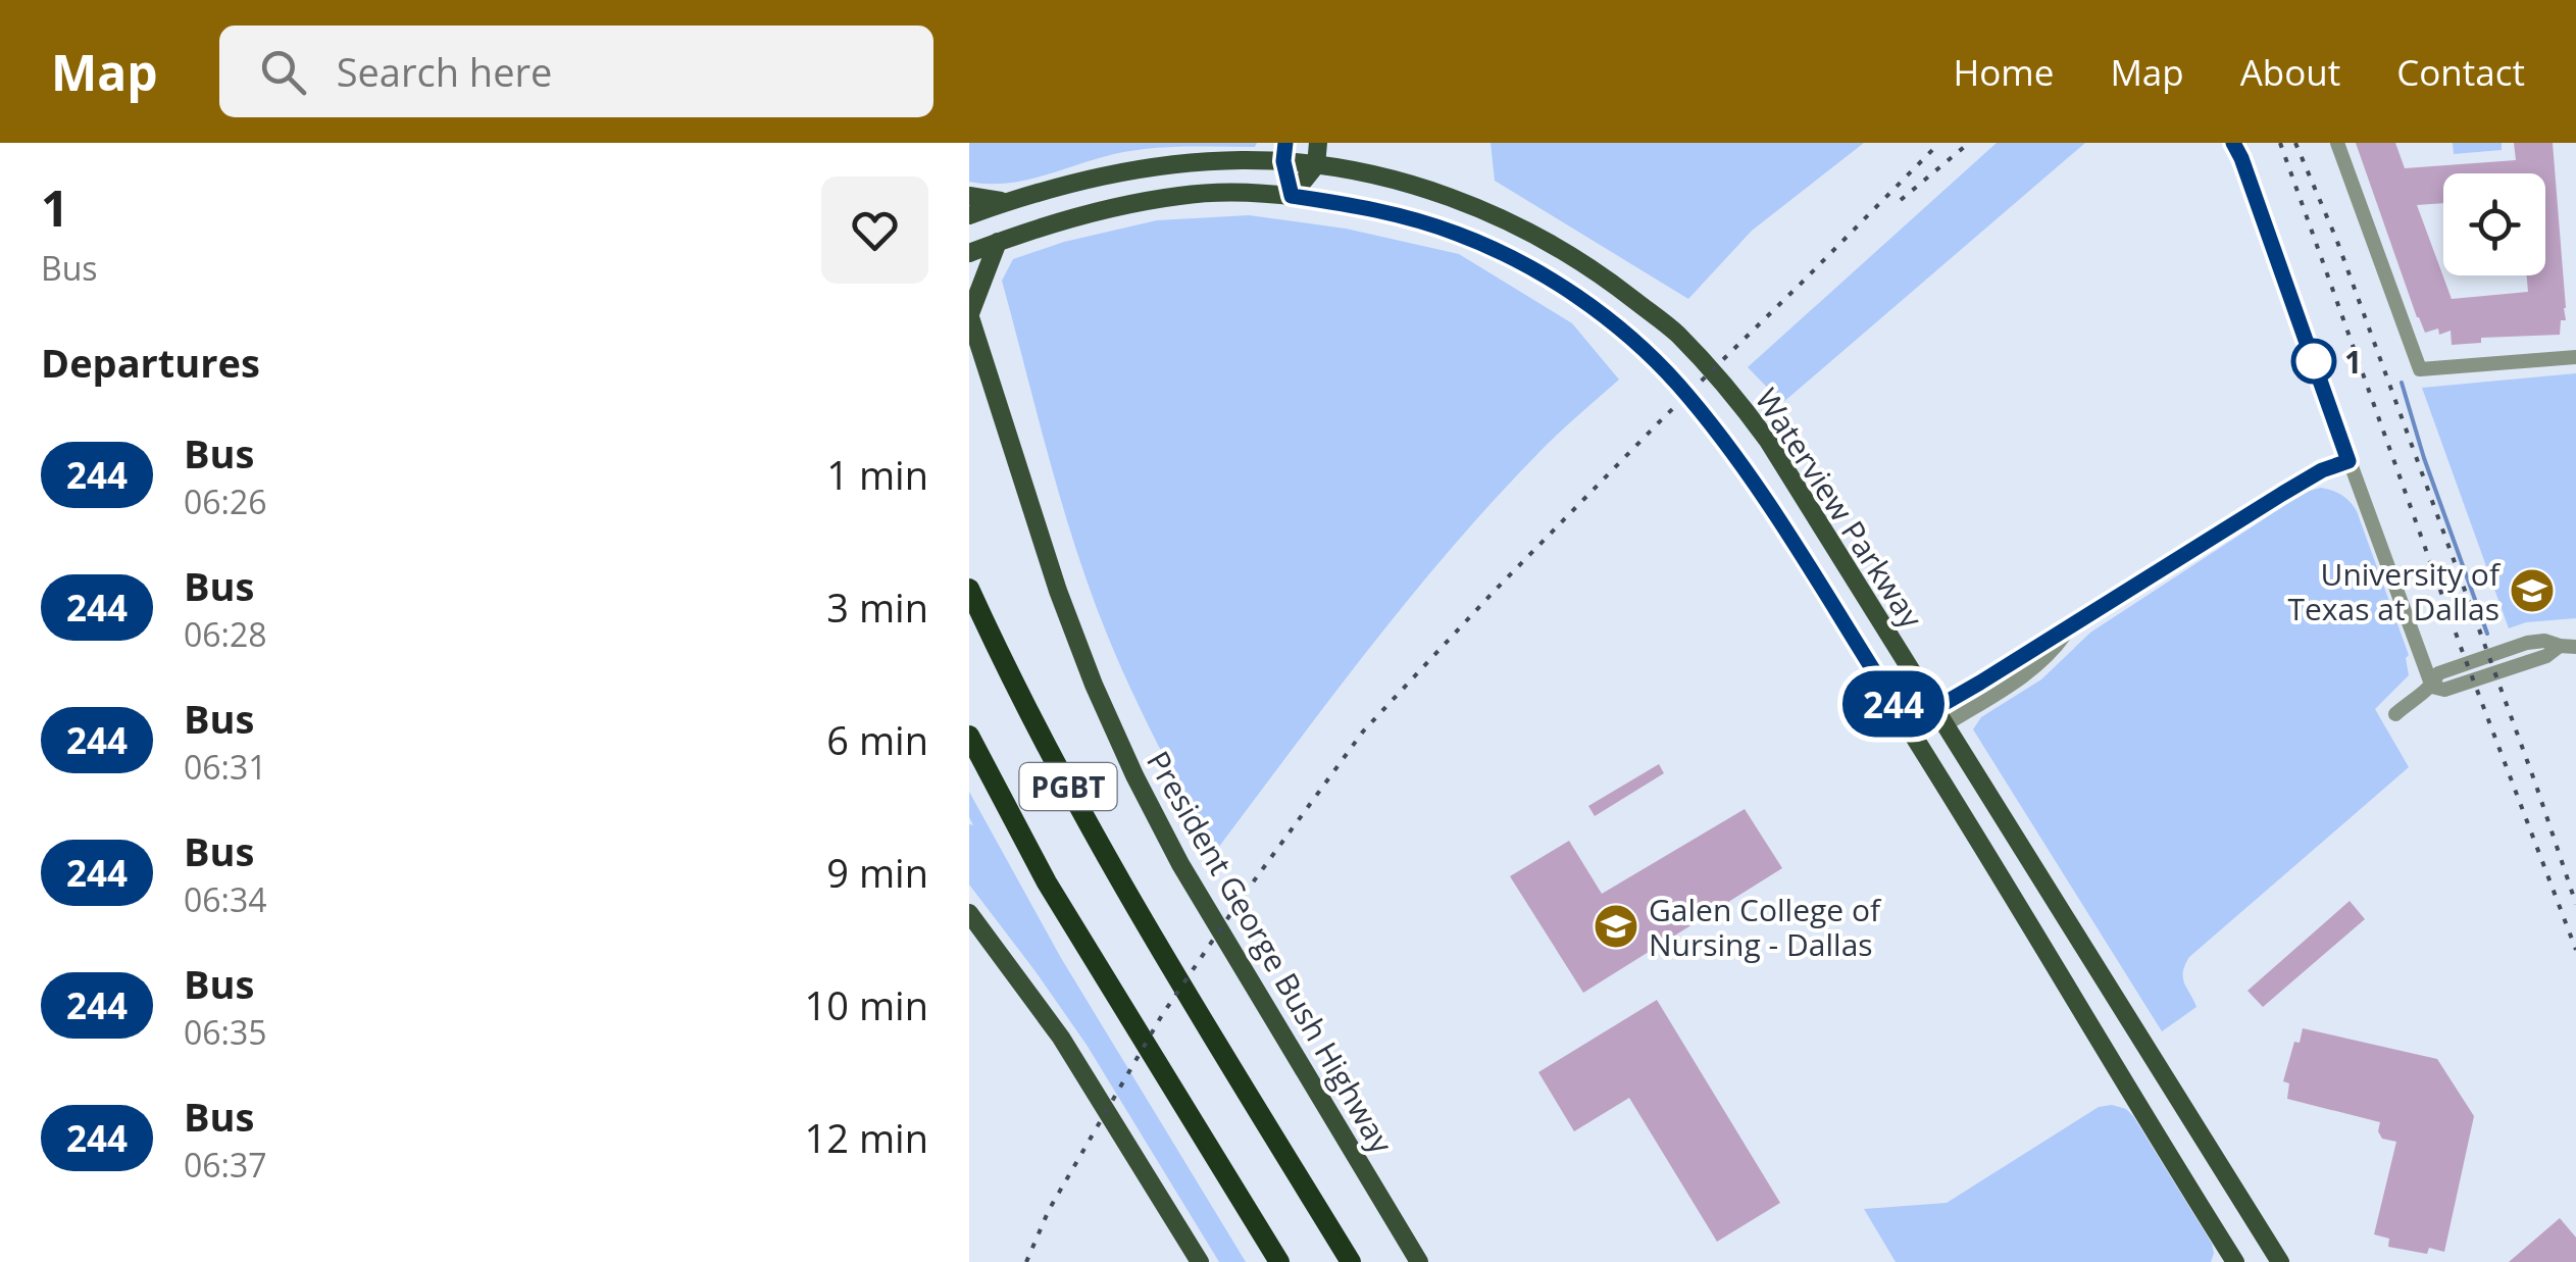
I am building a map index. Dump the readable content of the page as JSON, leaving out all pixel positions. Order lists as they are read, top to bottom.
{
  "streets": {
    "highway": ["PGBT"],
    "main road": ["Waterview Parkway", "President George Bush Highway"]
  },
  "places": {
    "other": ["1"],
    "school or university": ["University of Texas at Dallas", "Galen College of Nursing - Dallas"]
  },
  "lines": ["bus line 244"],
  "page": {
    "header": "Map",
    "search": "Search here",
    "nav": [
      "Home",
      "Map",
      "About",
      "Contact"
    ],
    "heading": [
      ["1", "Bus"],
      "Departures"
    ],
    "on_map": "244",
    "list": [
      {
        "mark": "244",
        "name": "Bus",
        "note": "06:26",
        "value": "1 min"
      },
      {
        "mark": "244",
        "name": "Bus",
        "note": "06:28",
        "value": "3 min"
      },
      {
        "mark": "244",
        "name": "Bus",
        "note": "06:31",
        "value": "6 min"
      },
      {
        "mark": "244",
        "name": "Bus",
        "note": "06:34",
        "value": "9 min"
      },
      {
        "mark": "244",
        "name": "Bus",
        "note": "06:35",
        "value": "10 min"
      },
      {
        "mark": "244",
        "name": "Bus",
        "note": "06:37",
        "value": "12 min"
      }
    ]
  }
}
